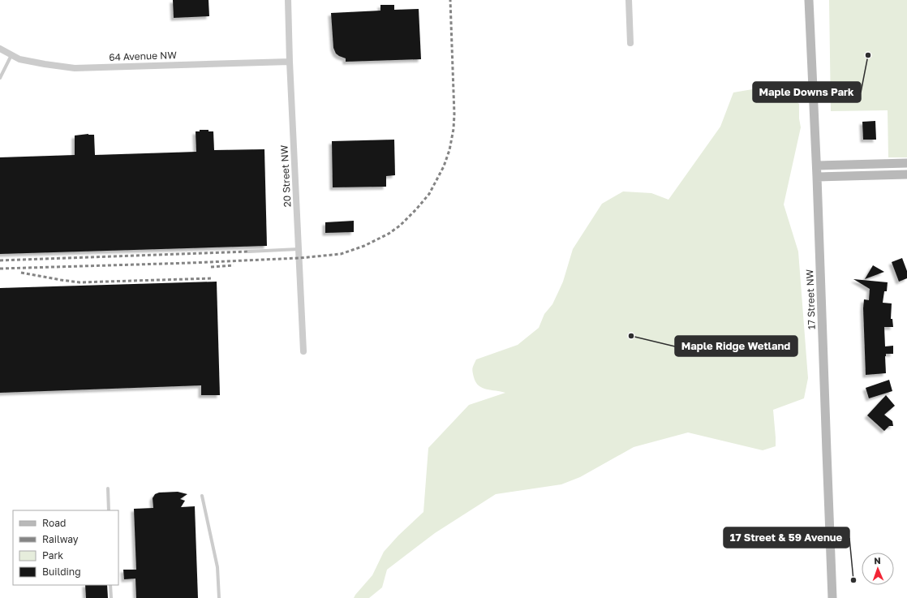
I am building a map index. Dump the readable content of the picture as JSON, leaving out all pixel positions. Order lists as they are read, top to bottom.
{
  "streets": {
    "main road": ["17 Street NW"],
    "street": ["64 Avenue NW", "20 Street NW"]
  },
  "crossings": [
    ["64 Avenue NW", "20 Street NW"]
  ],
  "places": ["Maple Downs Park", "Maple Ridge Wetland", "17 Street & 59 Avenue"],
  "legend": [
    "Road",
    "Railway",
    "Park",
    "Building"
  ],
  "north": "top"
}
